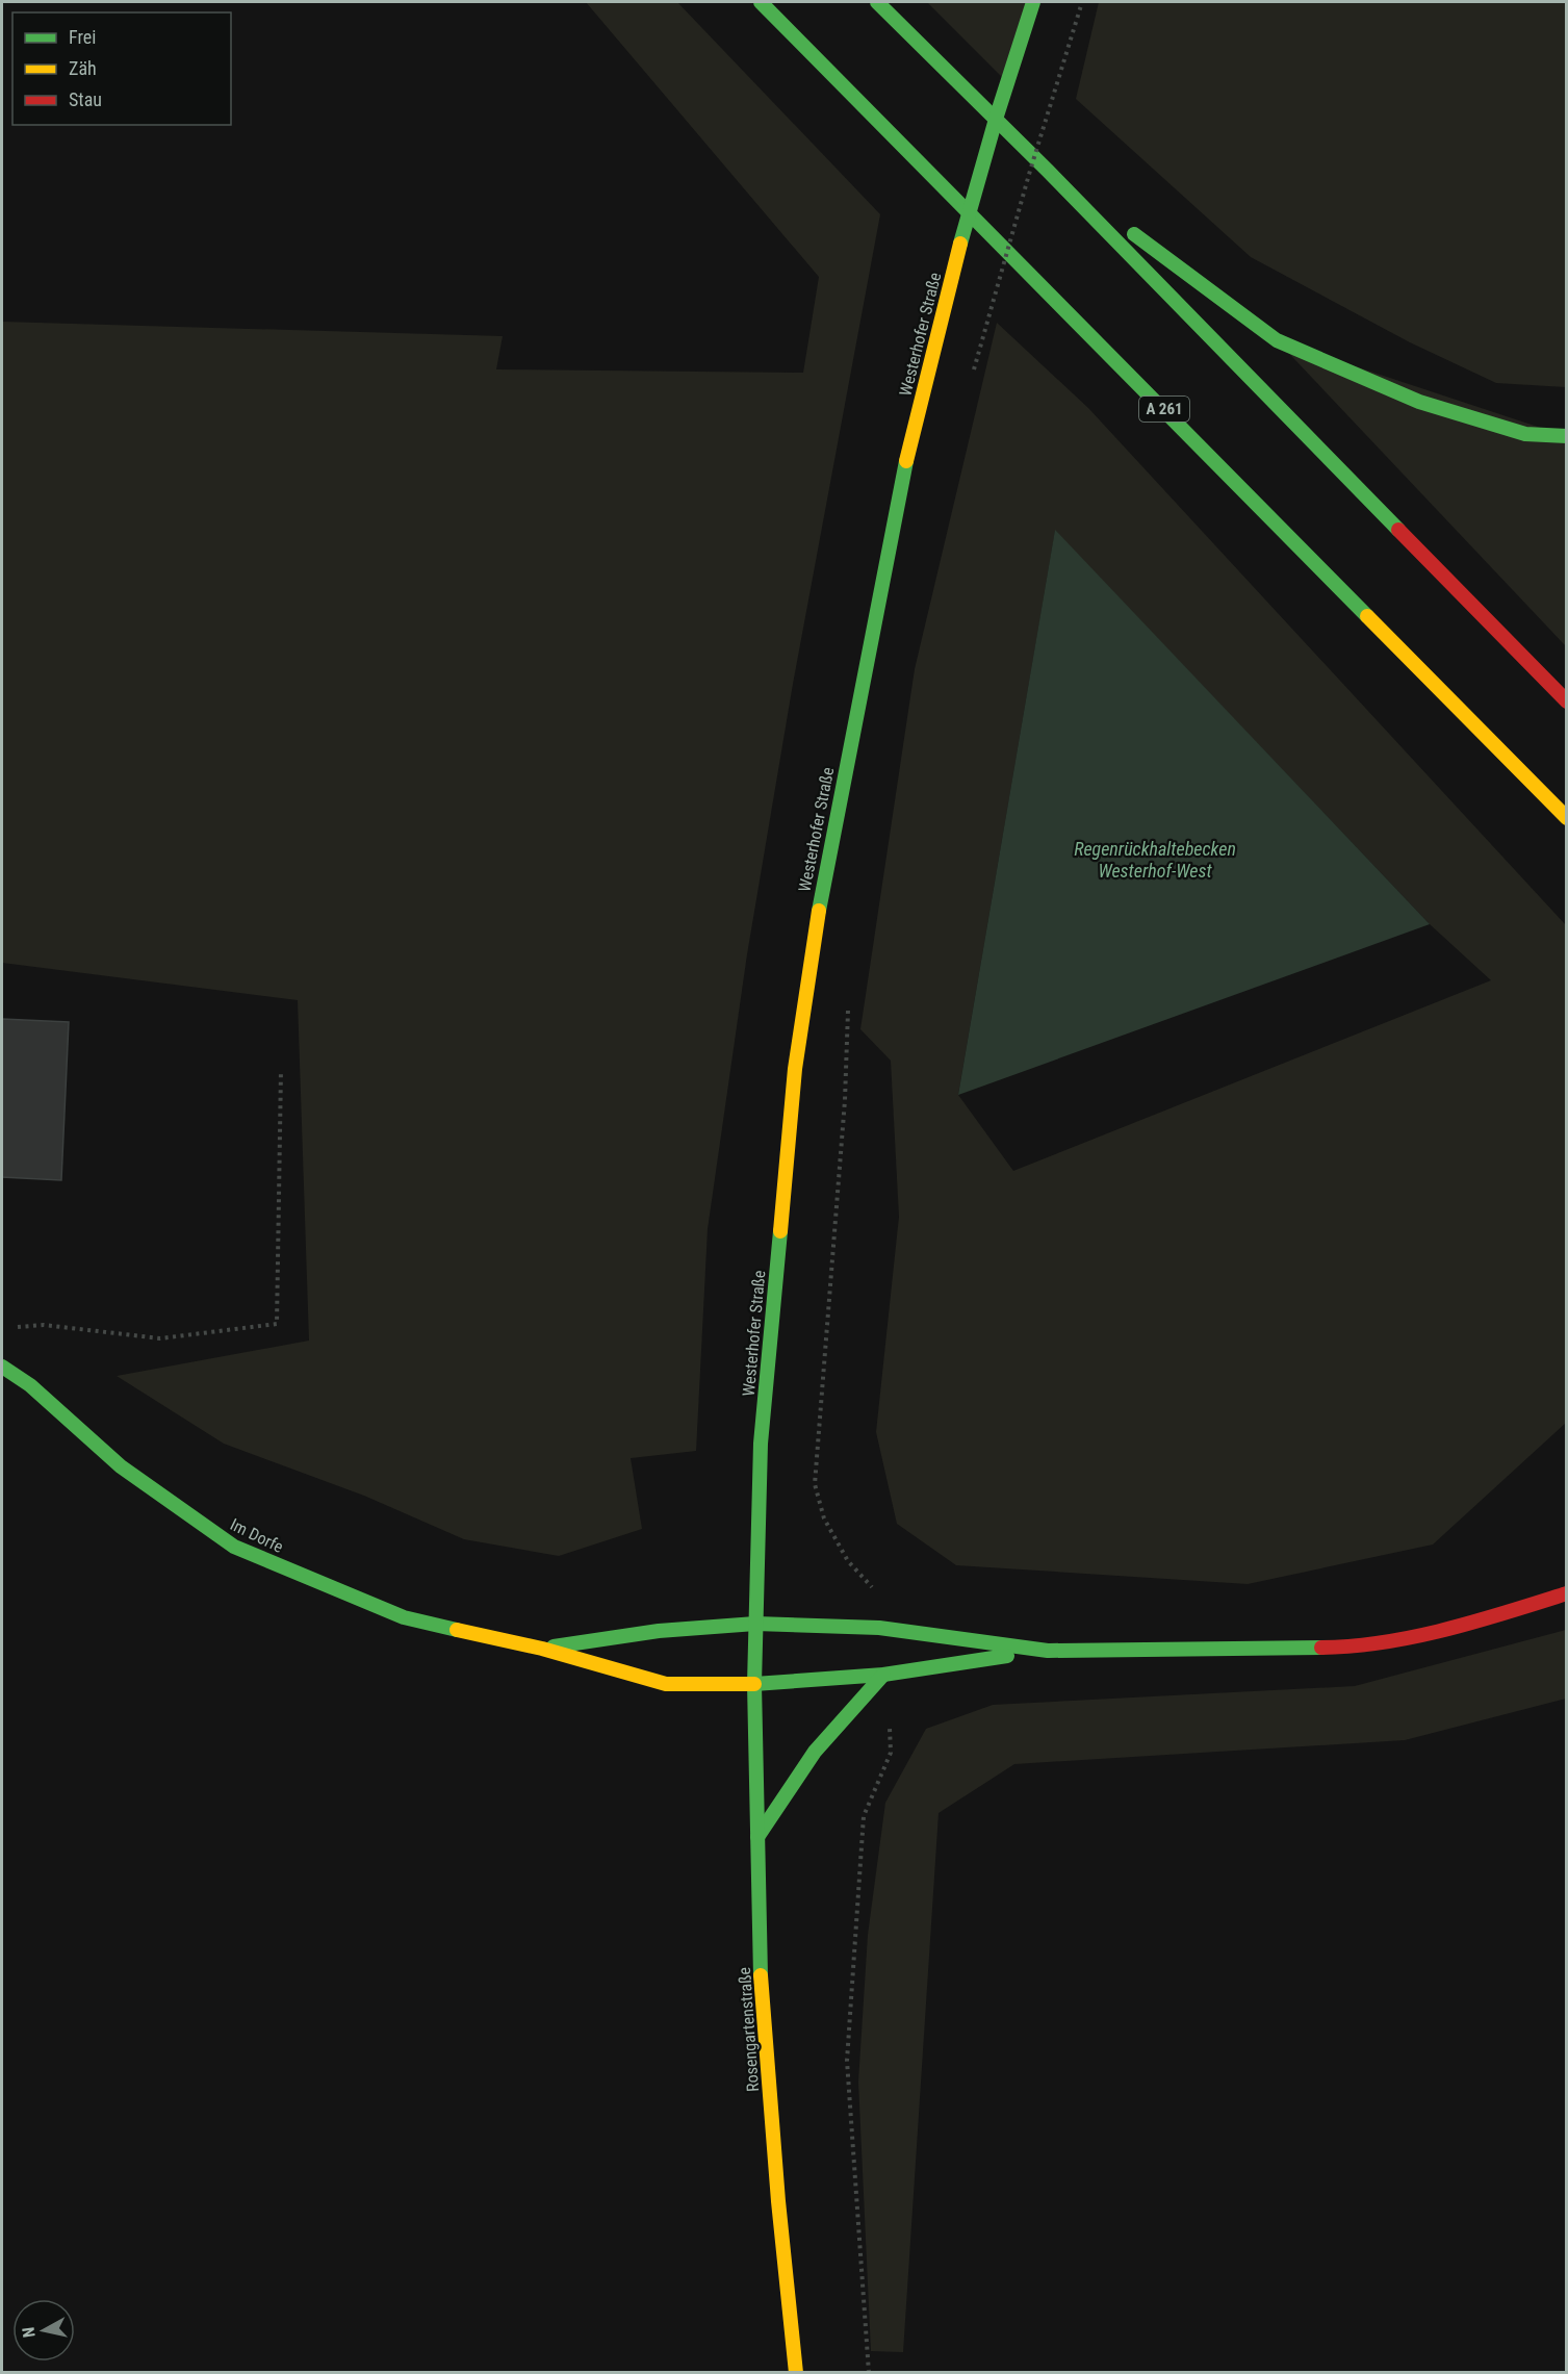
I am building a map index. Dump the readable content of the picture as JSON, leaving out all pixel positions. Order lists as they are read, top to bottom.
{
  "streets": {
    "main road": [
      "Westerhofer Straße",
      "A 261",
      "Im Dorfe",
      "Rosengartenstraße"
    ]
  },
  "crossings": [
    ["Westerhofer Straße", "Im Dorfe"],
    ["Westerhofer Straße", "Rosengartenstraße"],
    ["Im Dorfe", "Rosengartenstraße"]
  ],
  "water": ["Regenrückhaltebecken Westerhof-West"],
  "legend": ["Frei", "Zäh", "Stau"],
  "north": "left"
}
